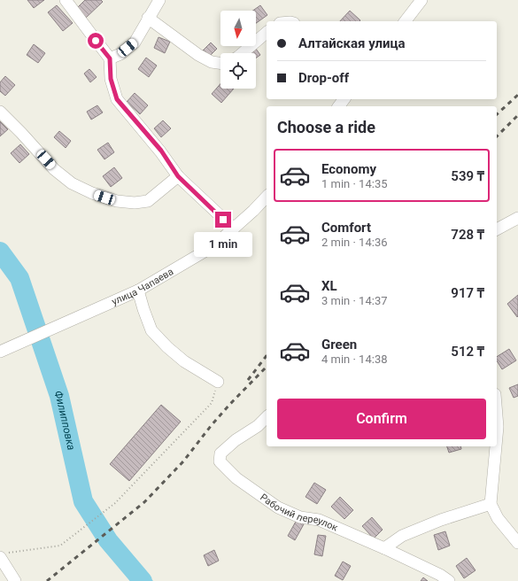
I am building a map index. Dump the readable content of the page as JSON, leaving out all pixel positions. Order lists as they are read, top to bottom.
{
  "streets": {
    "street": ["улица Чапаева", "Рабочий переулок"]
  },
  "water": ["Филипповка"],
  "north": "bottom",
  "page": {
    "banner": ["Алтайская улица", "Drop-off"],
    "heading": "Choose a ride",
    "list": [
      {
        "name": "Economy",
        "note": "1 min · 14:35",
        "value": "539 ₸"
      },
      {
        "name": "Comfort",
        "note": "2 min · 14:36",
        "value": "728 ₸"
      },
      {
        "name": "XL",
        "note": "3 min · 14:37",
        "value": "917 ₸"
      },
      {
        "name": "Green",
        "note": "4 min · 14:38",
        "value": "512 ₸"
      }
    ],
    "bubble": "1 min",
    "buttons": "Confirm"
  }
}
